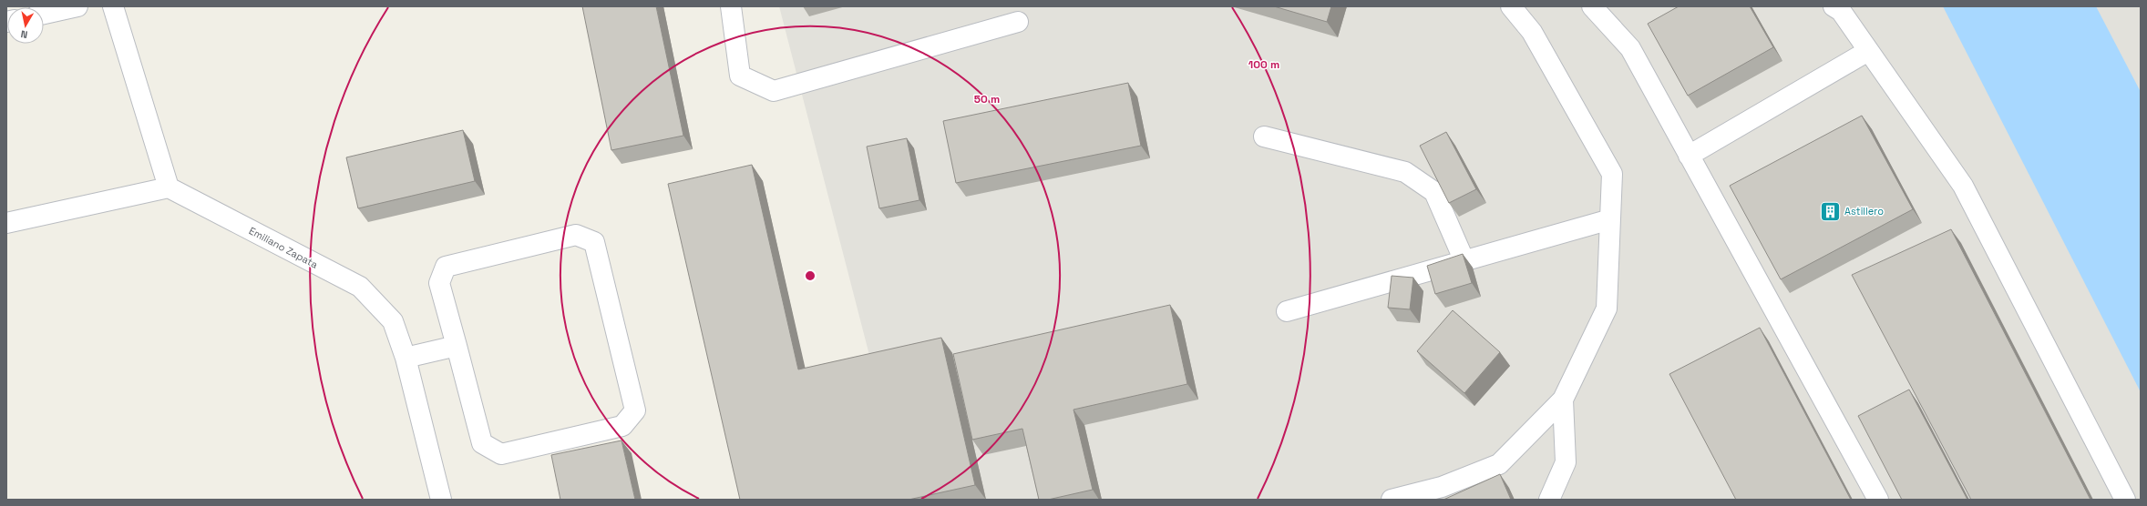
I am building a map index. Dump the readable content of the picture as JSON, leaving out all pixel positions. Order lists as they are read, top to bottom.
{
  "streets": {
    "lane": ["Emiliano Zapata"]
  },
  "places": {
    "building": ["Astillero"]
  },
  "north": "bottom",
  "rings": ["100 m", "50 m"]
}
